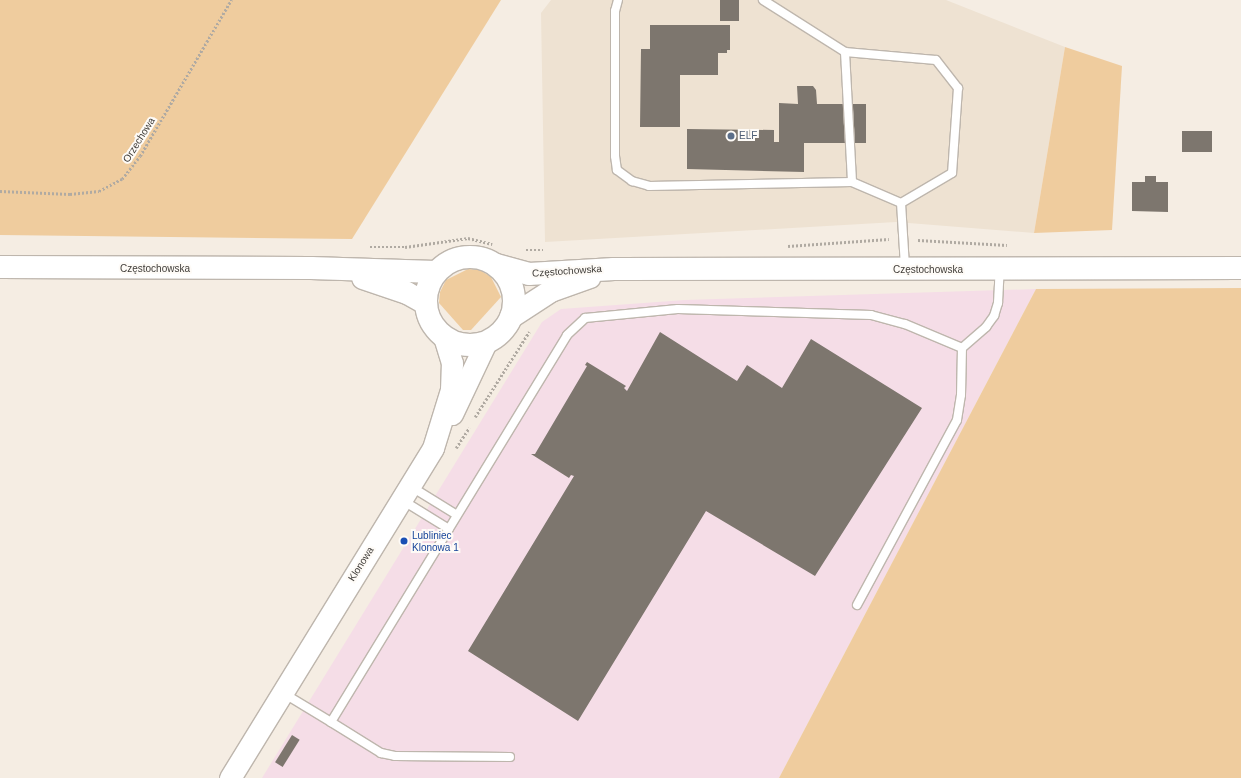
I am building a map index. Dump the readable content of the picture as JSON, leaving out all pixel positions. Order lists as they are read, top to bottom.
{
  "streets": {
    "main road": ["Częstochowska"],
    "street": ["Klonowa"],
    "path": ["Orzechowa"]
  },
  "crossings": [
    ["Częstochowska", "Klonowa"]
  ],
  "places": ["ELF", "Lubliniec Klonowa 1"]
}
